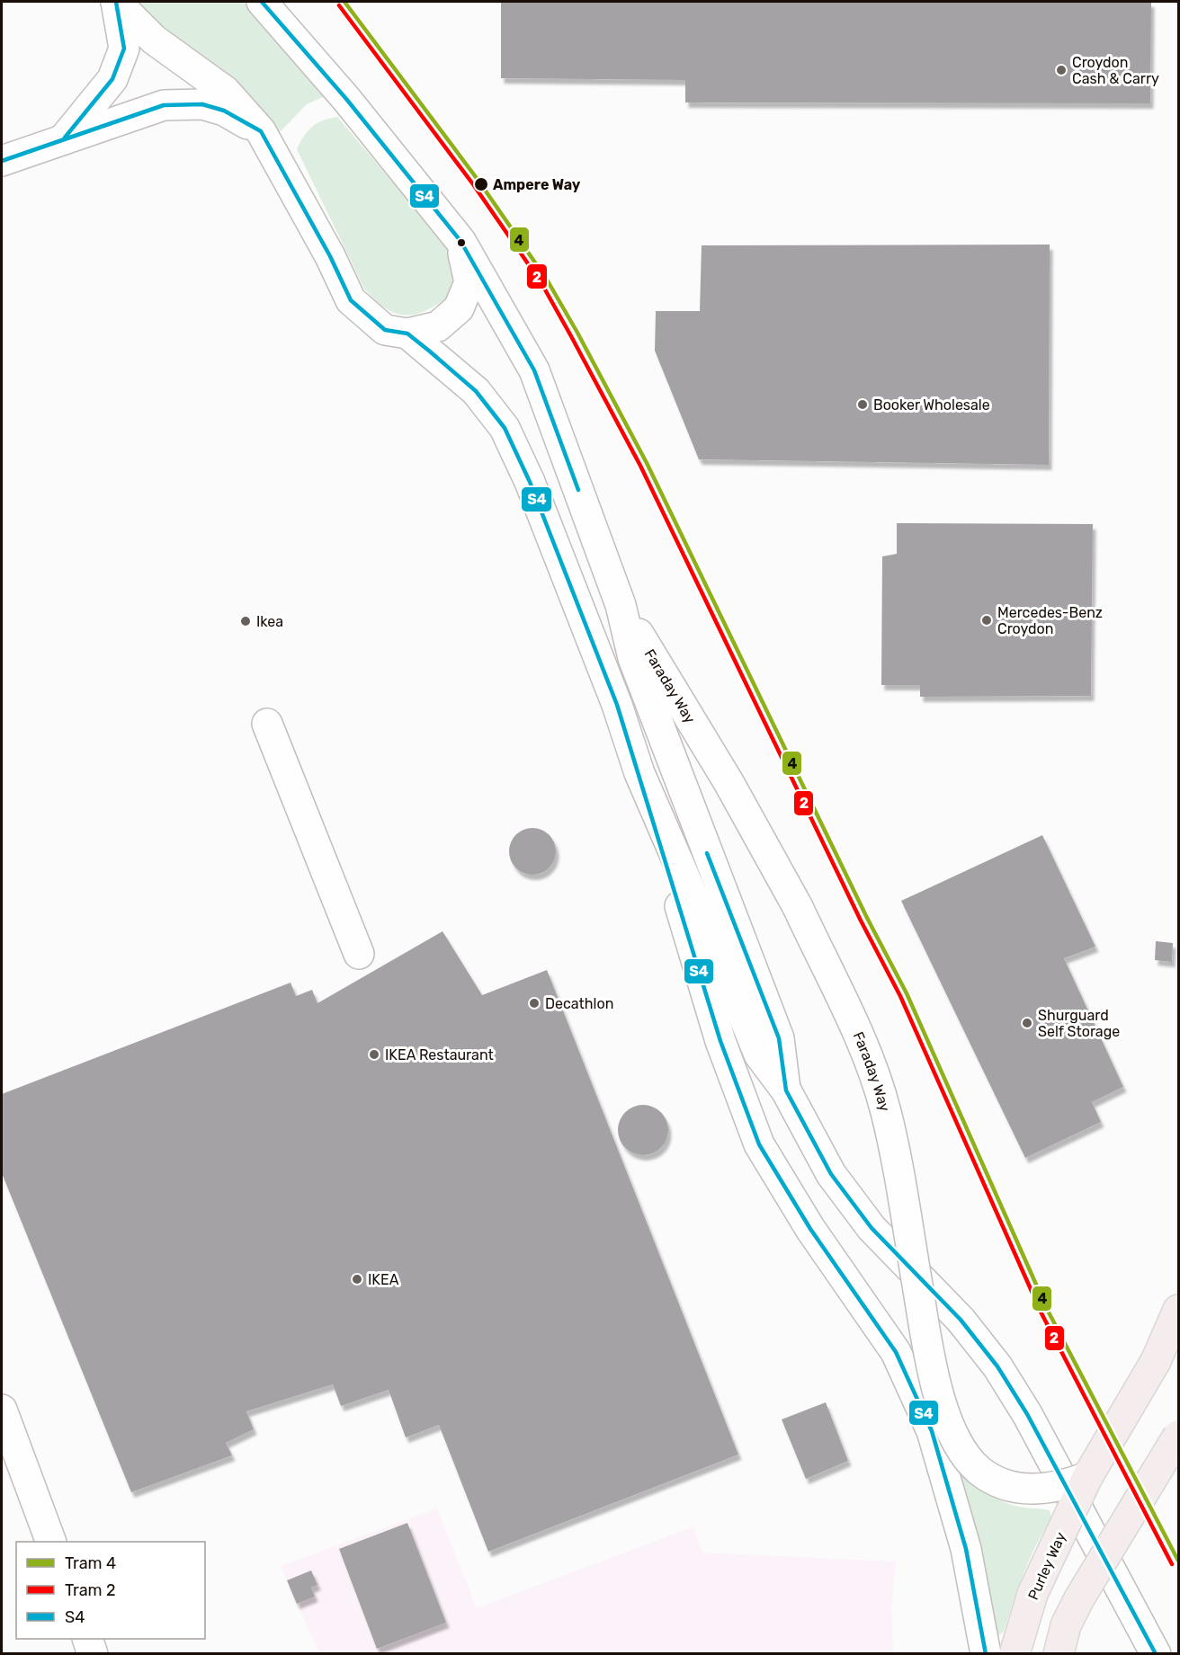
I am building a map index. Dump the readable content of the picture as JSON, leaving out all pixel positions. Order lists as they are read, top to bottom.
{
  "streets": {
    "highway": ["Purley Way"],
    "street": ["Faraday Way"]
  },
  "crossings": [
    ["Faraday Way", "Purley Way"]
  ],
  "places": [
    "Croydon Cash & Carry",
    "Ampere Way",
    "Booker Wholesale",
    "Mercedes-Benz Croydon",
    "Ikea",
    "Decathlon",
    "Shurguard Self Storage",
    "IKEA Restaurant",
    "IKEA"
  ],
  "lines": ["tram line 4", "transit line S4", "tram line 2"],
  "legend": ["Tram 4", "Tram 2", "S4"]
}
